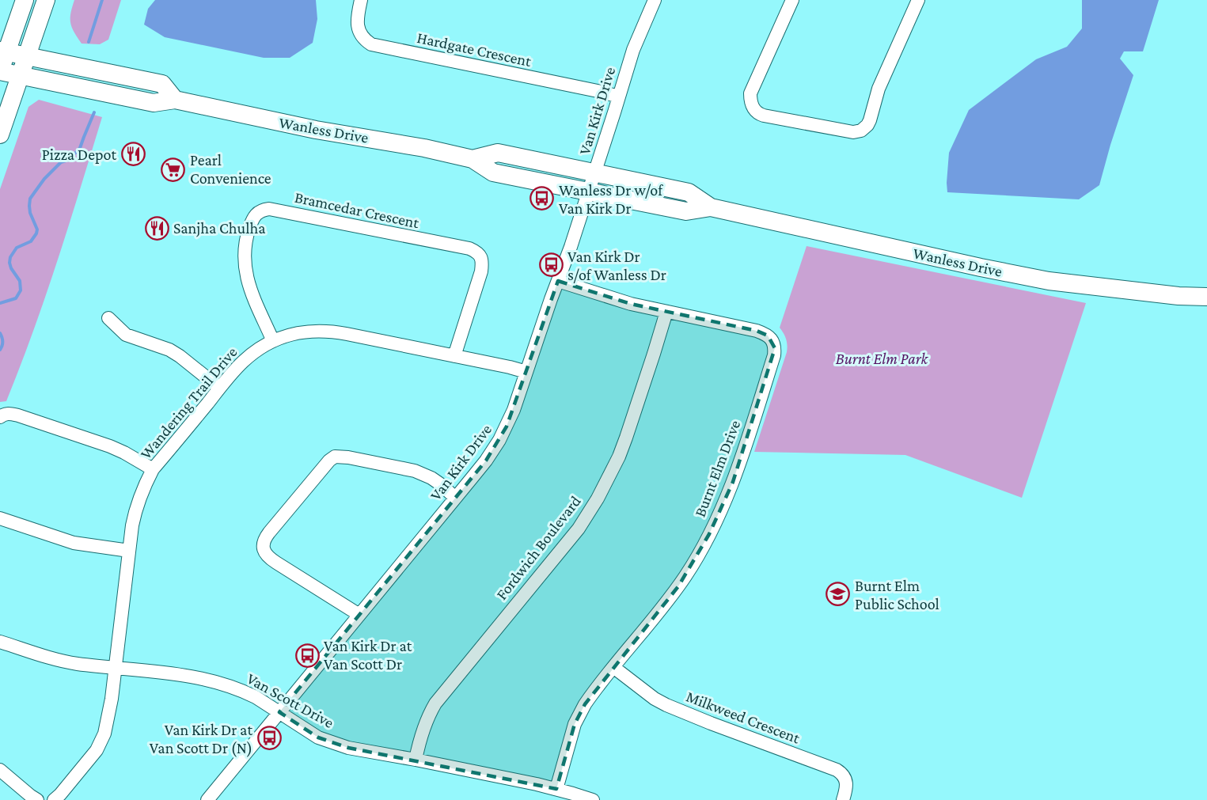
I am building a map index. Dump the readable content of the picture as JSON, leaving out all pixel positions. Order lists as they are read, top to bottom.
{
  "streets": {
    "main road": ["Wanless Drive"],
    "street": [
      "Hardgate Crescent",
      "Van Kirk Drive",
      "Bramcedar Crescent",
      "Wandering Trail Drive",
      "Burnt Elm Drive",
      "Fordwich Boulevard",
      "Van Scott Drive",
      "Milkweed Crescent"
    ]
  },
  "crossings": [
    ["Hardgate Crescent", "Van Kirk Drive"],
    ["Van Kirk Drive", "Wanless Drive"],
    ["Van Kirk Drive", "Wandering Trail Drive"],
    ["Van Kirk Drive", "Burnt Elm Drive"],
    ["Van Kirk Drive", "Van Scott Drive"],
    ["Bramcedar Crescent", "Wandering Trail Drive"],
    ["Wandering Trail Drive", "Van Scott Drive"],
    ["Burnt Elm Drive", "Fordwich Boulevard"],
    ["Burnt Elm Drive", "Van Scott Drive"],
    ["Burnt Elm Drive", "Milkweed Crescent"],
    ["Fordwich Boulevard", "Van Scott Drive"]
  ],
  "parks": ["Burnt Elm Park"],
  "places": {
    "restaurant": ["Pizza Depot", "Sanjha Chulha"],
    "supermarket": ["Pearl Convenience"],
    "bus stop": [
      "Wanless Dr w/of Van Kirk Dr",
      "Van Kirk Dr s/of Wanless Dr",
      "Van Kirk Dr at Van Scott Dr",
      "Van Kirk Dr at Van Scott Dr (N)"
    ],
    "school or university": ["Burnt Elm Public School"]
  }
}
